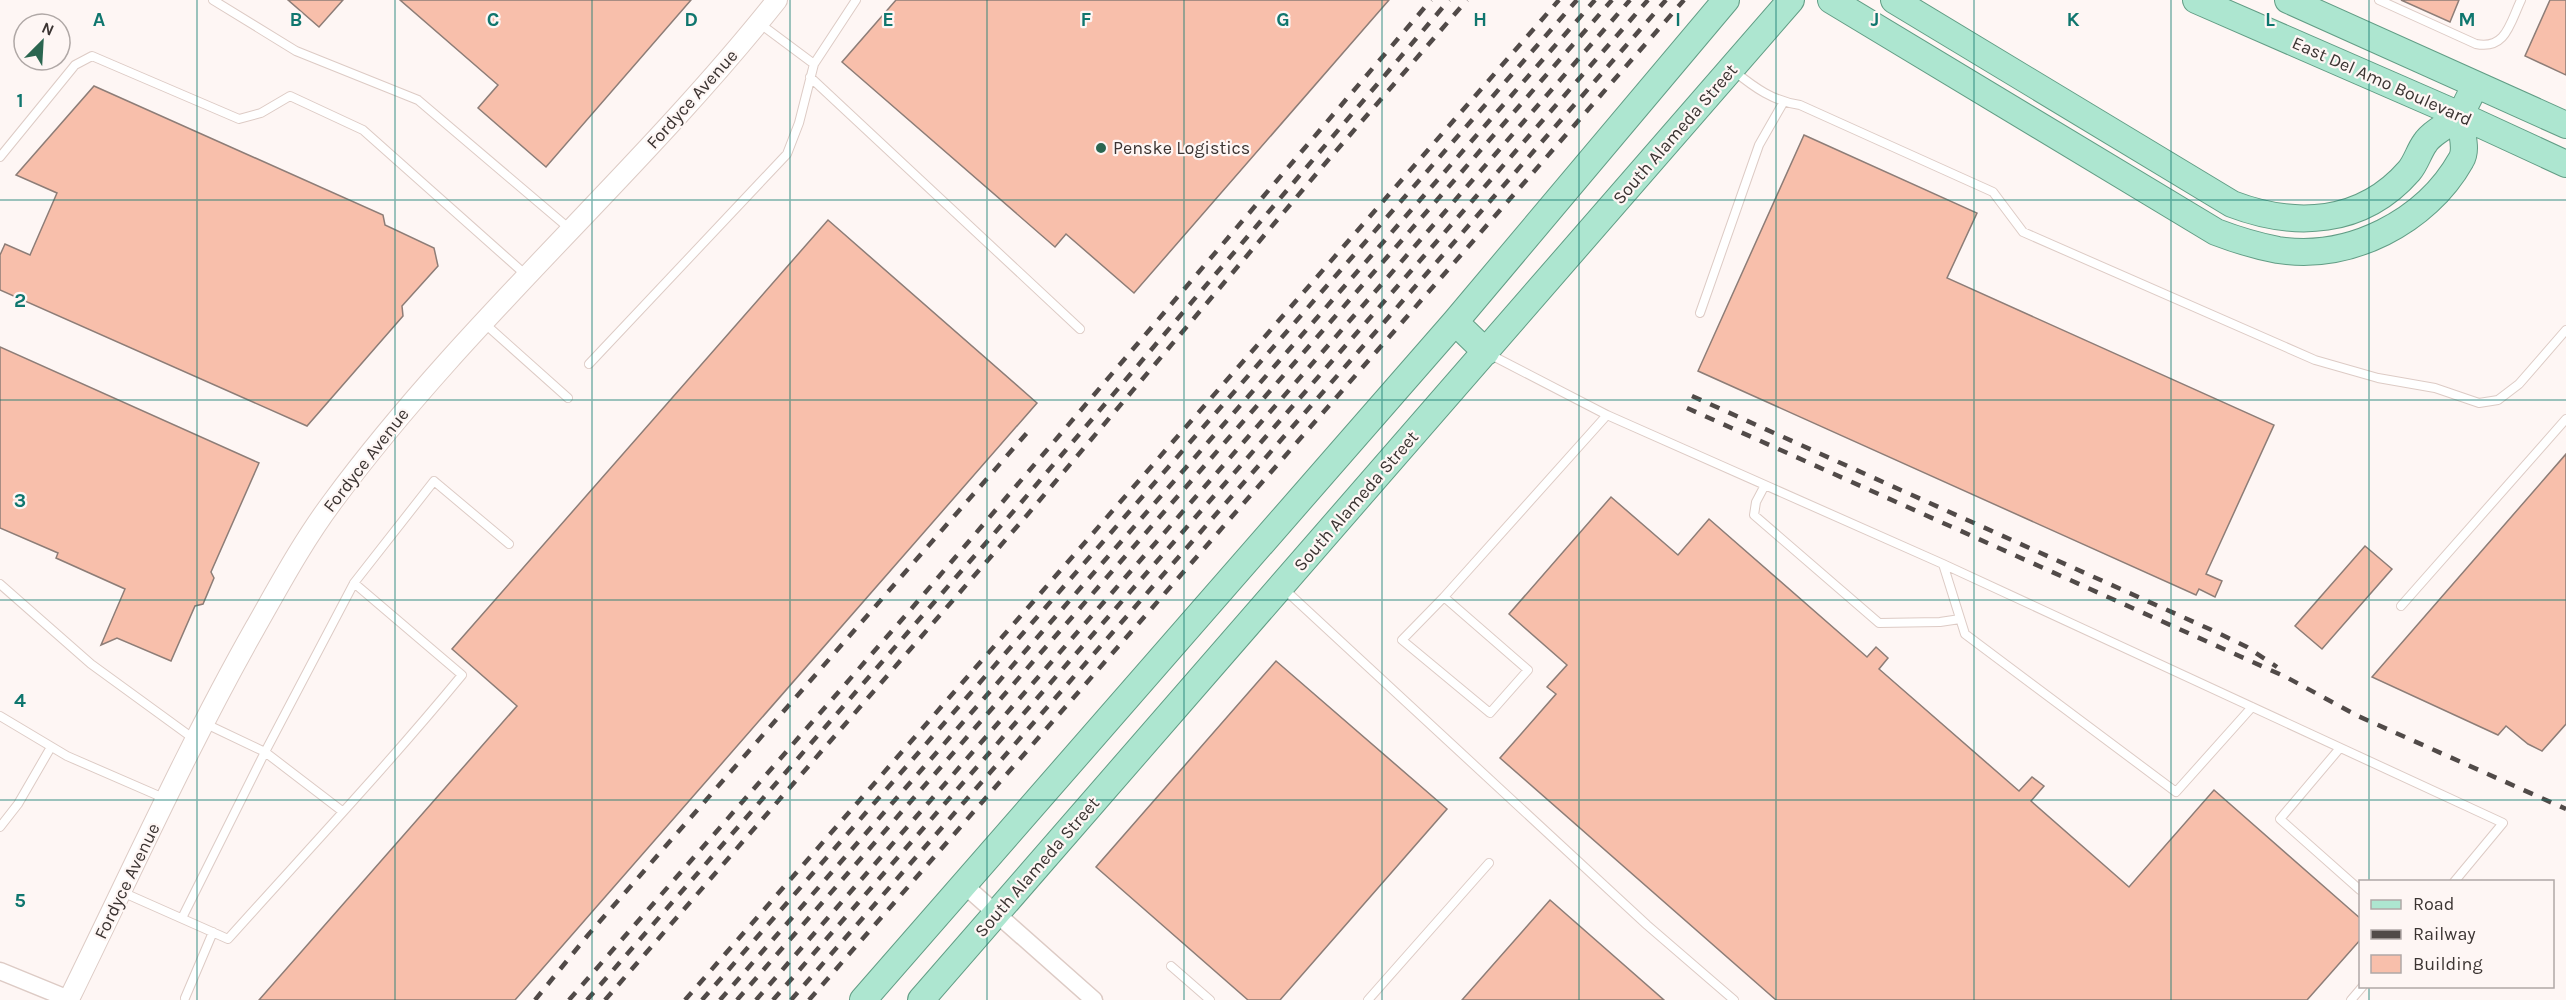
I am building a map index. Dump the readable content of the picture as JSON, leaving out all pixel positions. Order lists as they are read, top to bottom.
{
  "streets": {
    "main road": ["East Del Amo Boulevard", "South Alameda Street"],
    "street": ["Fordyce Avenue"]
  },
  "places": ["Penske Logistics"],
  "legend": ["Road", "Railway", "Building"],
  "north": "top right",
  "grid": {
    "columns": [
      "A",
      "B",
      "C",
      "D",
      "E",
      "F",
      "G",
      "H",
      "I",
      "J",
      "K",
      "L",
      "M"
    ],
    "rows": [
      "1",
      "2",
      "3",
      "4",
      "5"
    ]
  }
}
